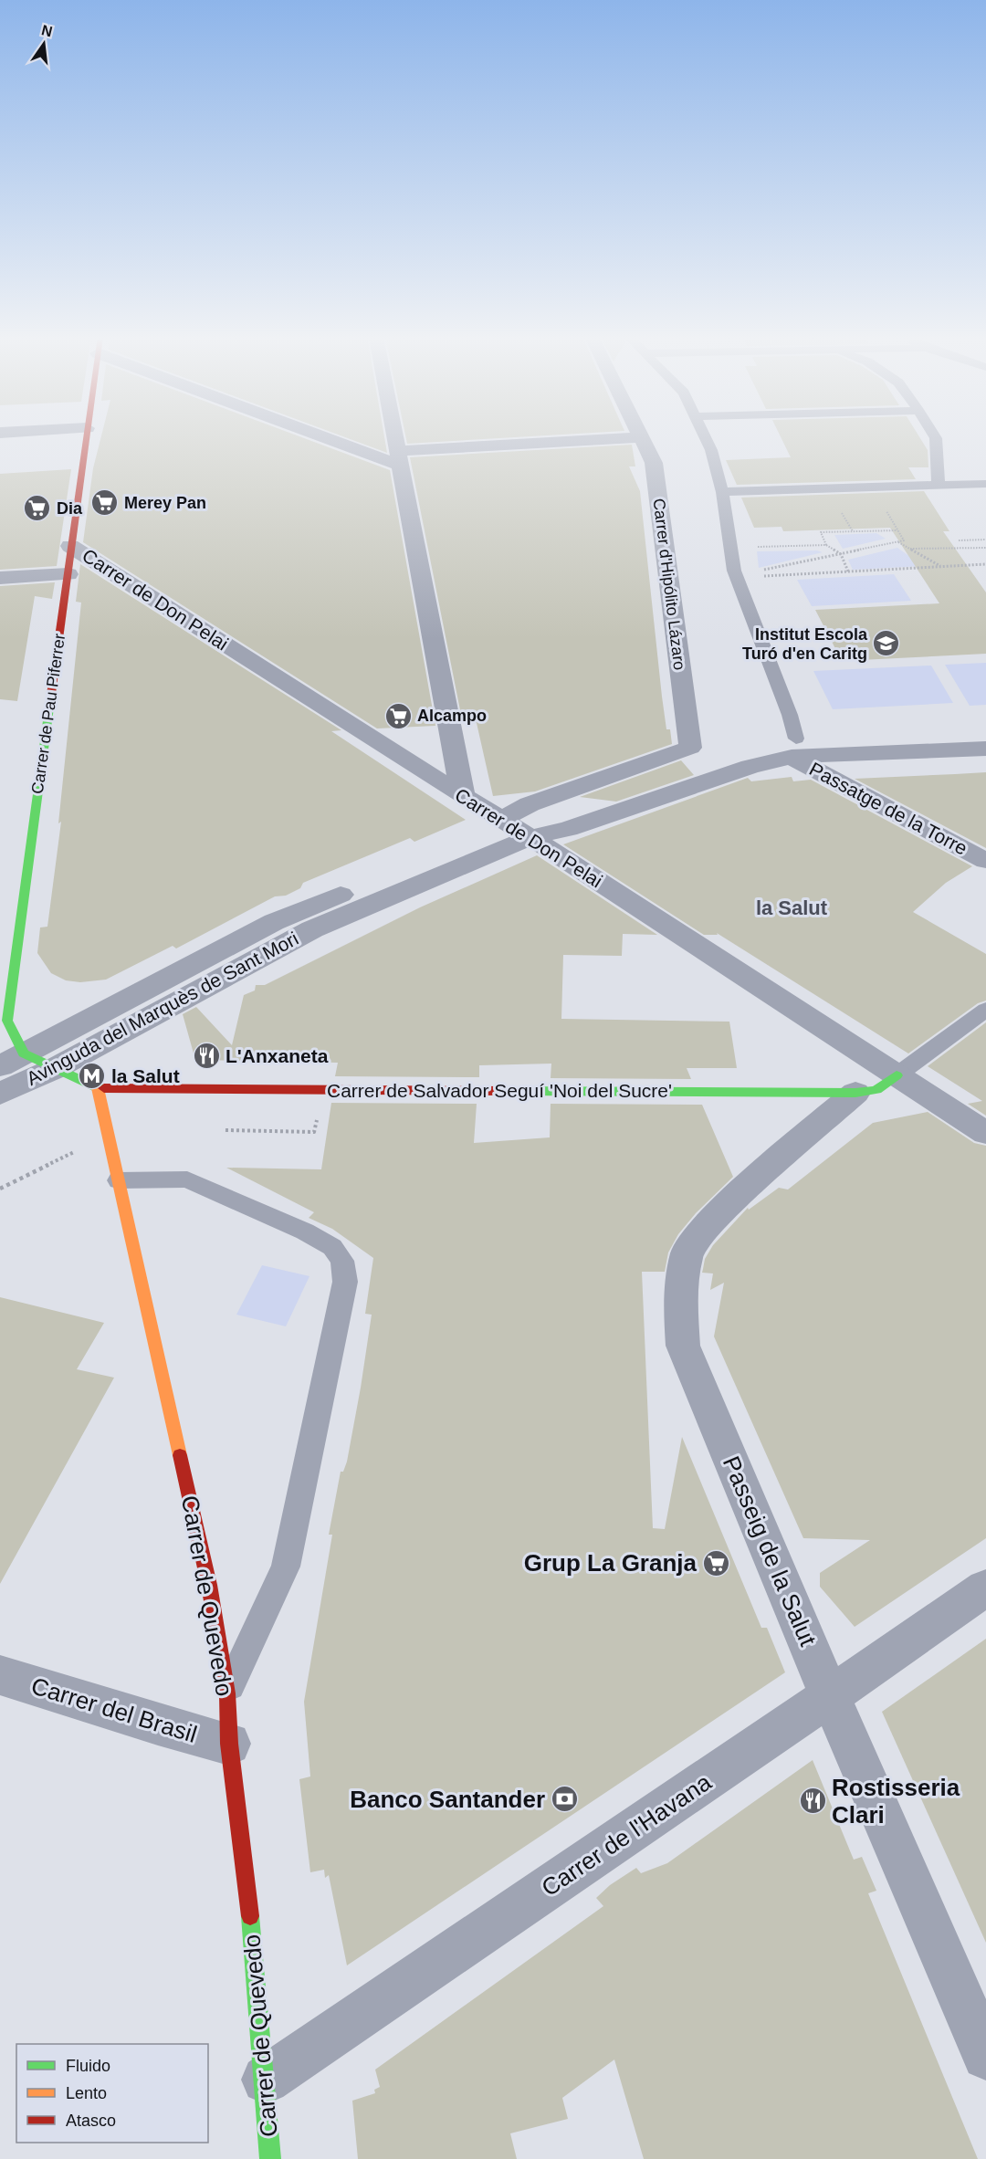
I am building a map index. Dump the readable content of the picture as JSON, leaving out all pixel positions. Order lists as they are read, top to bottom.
{
  "streets": {
    "street": [
      "Carrer d'Hipólito Lázaro",
      "Carrer de Don Pelai",
      "Carrer de Pau Piferrer",
      "Passatge de la Torre",
      "Avinguda del Marquès de Sant Mori",
      "Carrer de Salvador Seguí 'Noi del Sucre'",
      "Passeig de la Salut",
      "Carrer de Quevedo",
      "Carrer del Brasil",
      "Carrer de l'Havana"
    ]
  },
  "crossings": [
    ["Carrer d'Hipólito Lázaro", "Avinguda del Marquès de Sant Mori"],
    ["Carrer de Don Pelai", "Carrer de Pau Piferrer"],
    ["Carrer de Don Pelai", "Avinguda del Marquès de Sant Mori"],
    ["Carrer de Don Pelai", "Carrer de Salvador Seguí 'Noi del Sucre'"],
    ["Carrer de Pau Piferrer", "Avinguda del Marquès de Sant Mori"],
    ["Passatge de la Torre", "Avinguda del Marquès de Sant Mori"],
    ["Carrer de Salvador Seguí 'Noi del Sucre'", "Passeig de la Salut"],
    ["Carrer de Salvador Seguí 'Noi del Sucre'", "Carrer de Quevedo"],
    ["Passeig de la Salut", "Carrer de l'Havana"],
    ["Carrer de Quevedo", "Carrer del Brasil"],
    ["Carrer de Quevedo", "Carrer de l'Havana"]
  ],
  "districts": ["la Salut"],
  "places": {
    "supermarket": [
      "Merey Pan",
      "Dia",
      "Alcampo",
      "Grup La Granja"
    ],
    "school or university": ["Institut Escola Turó d'en Caritg"],
    "restaurant": ["L'Anxaneta", "Rostisseria Clari"],
    "metro station": ["la Salut"],
    "bank": ["Banco Santander"]
  },
  "legend": ["Fluido", "Lento", "Atasco"],
  "north": "top"
}
